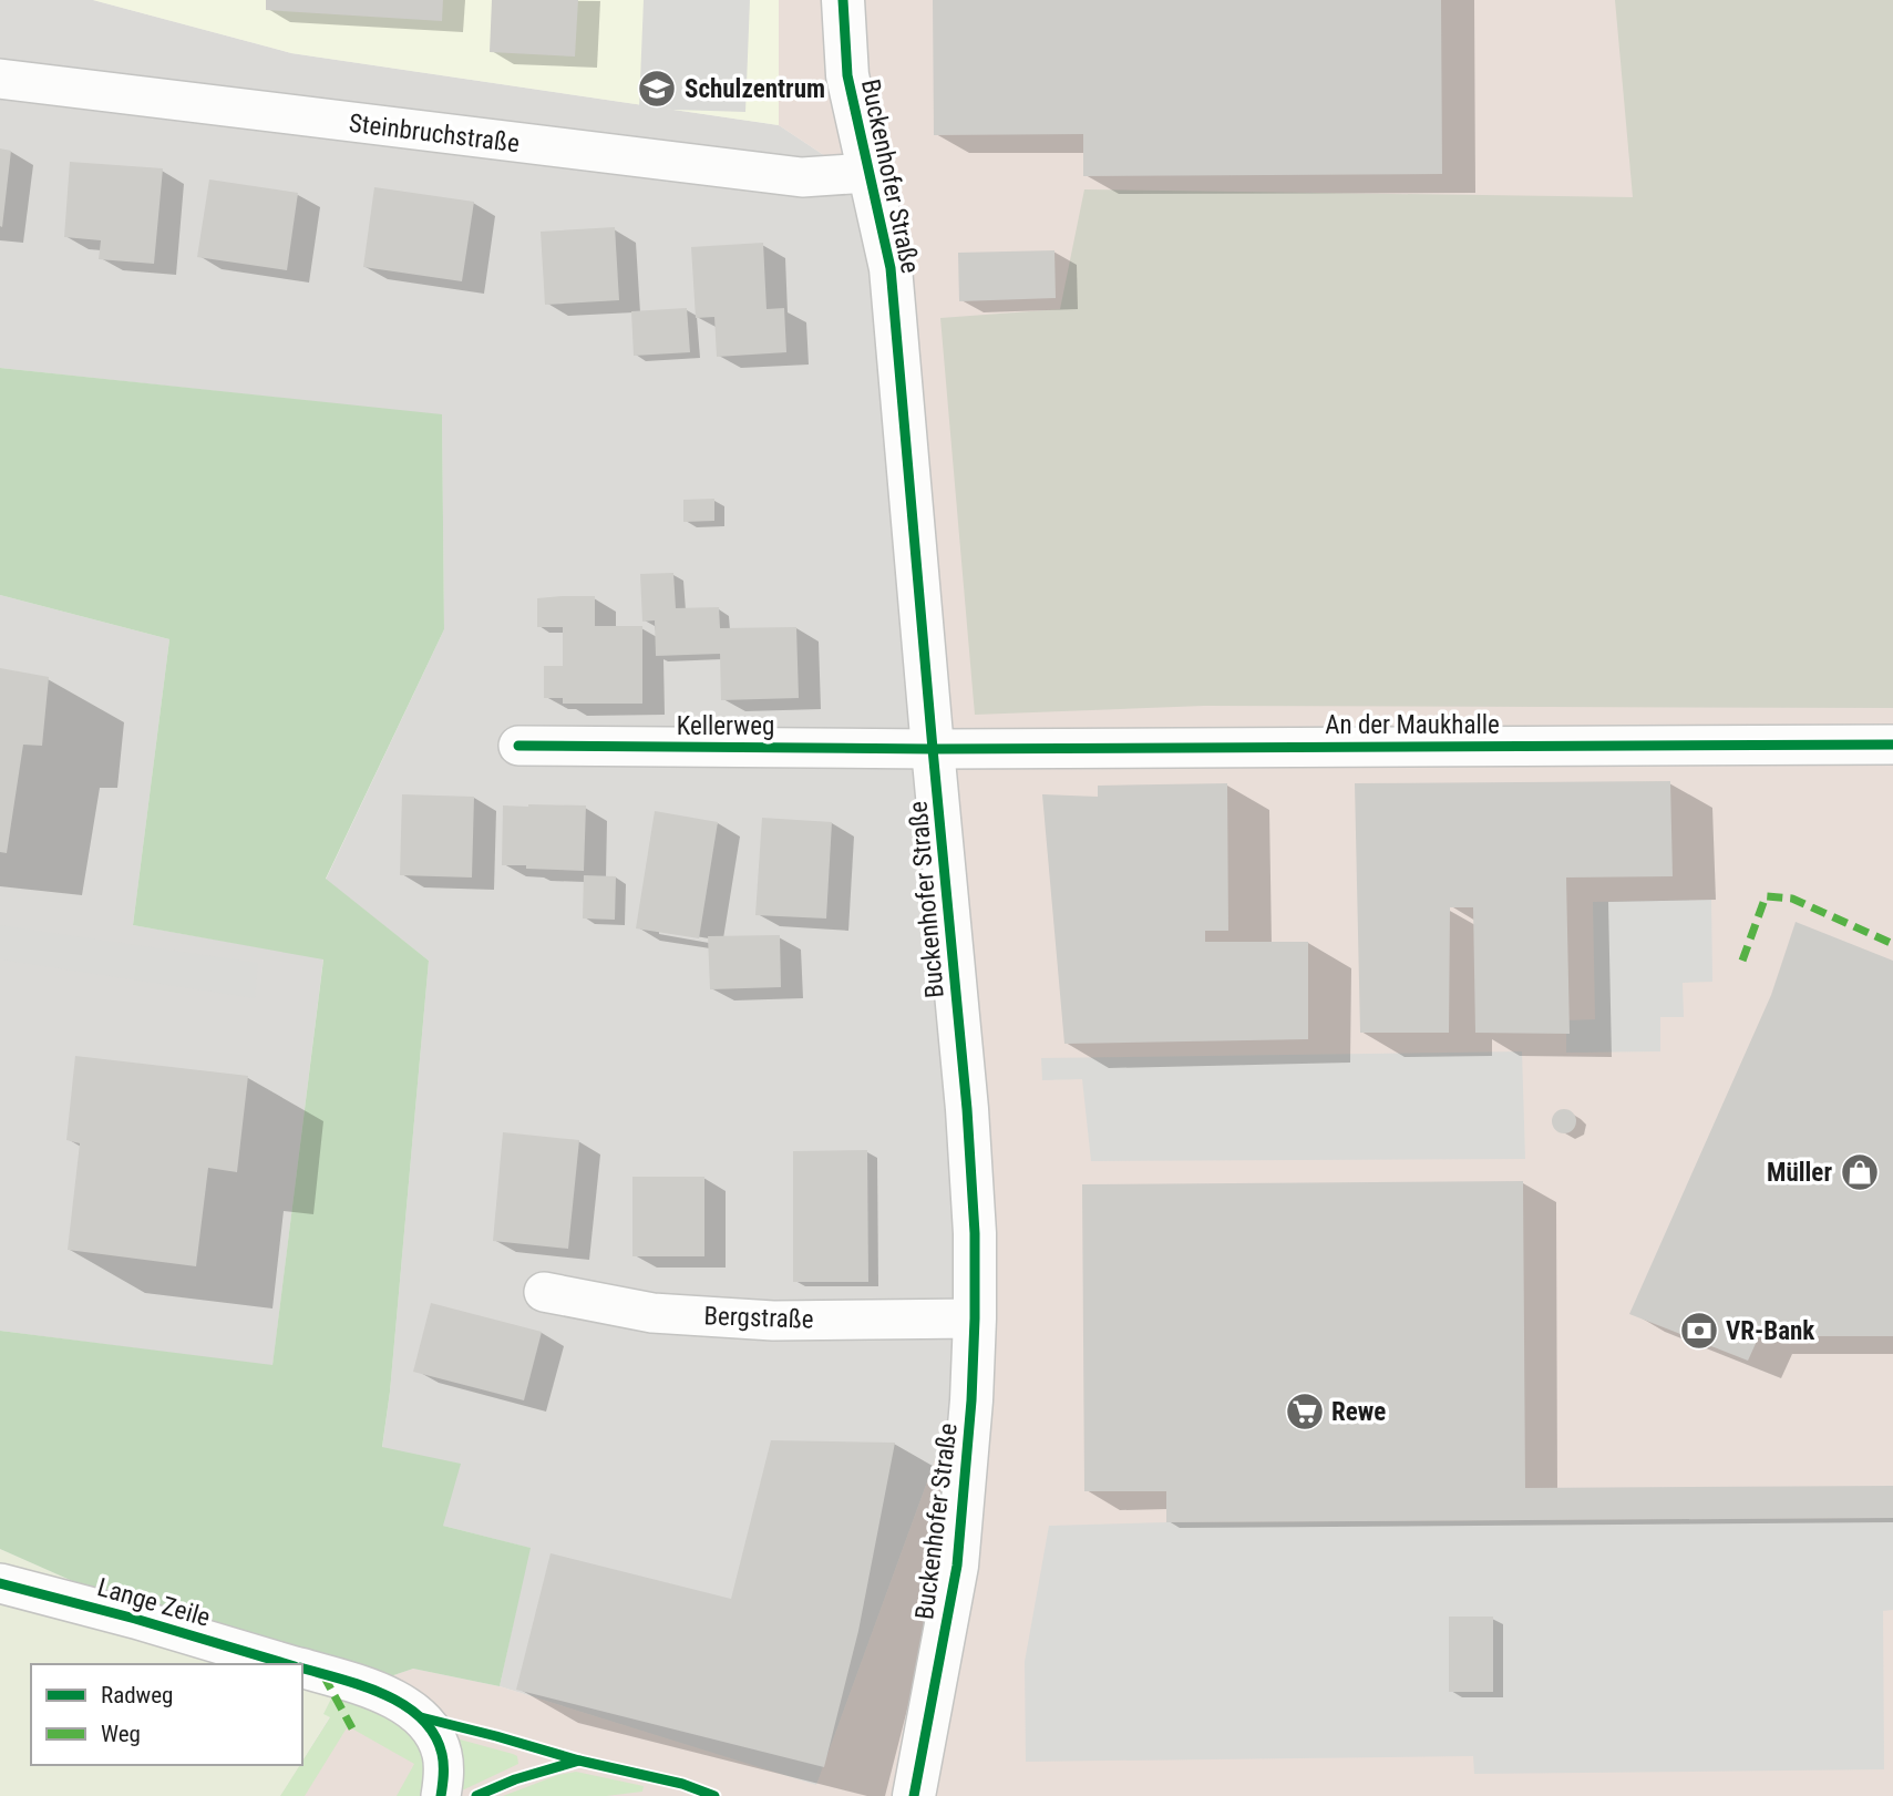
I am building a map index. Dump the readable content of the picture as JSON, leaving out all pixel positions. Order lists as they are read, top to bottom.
{
  "streets": {
    "street": [
      "Steinbruchstraße",
      "Buckenhofer Straße",
      "An der Maukhalle",
      "Kellerweg",
      "Bergstraße",
      "Lange Zeile"
    ]
  },
  "crossings": [
    ["Steinbruchstraße", "Buckenhofer Straße"],
    ["Buckenhofer Straße", "An der Maukhalle"],
    ["Buckenhofer Straße", "Kellerweg"],
    ["Buckenhofer Straße", "Bergstraße"],
    ["An der Maukhalle", "Kellerweg"]
  ],
  "places": {
    "school or university": ["Schulzentrum"],
    "shop": ["Müller"],
    "bank": ["VR-Bank"],
    "supermarket": ["Rewe"]
  },
  "legend": ["Radweg", "Weg"]
}
